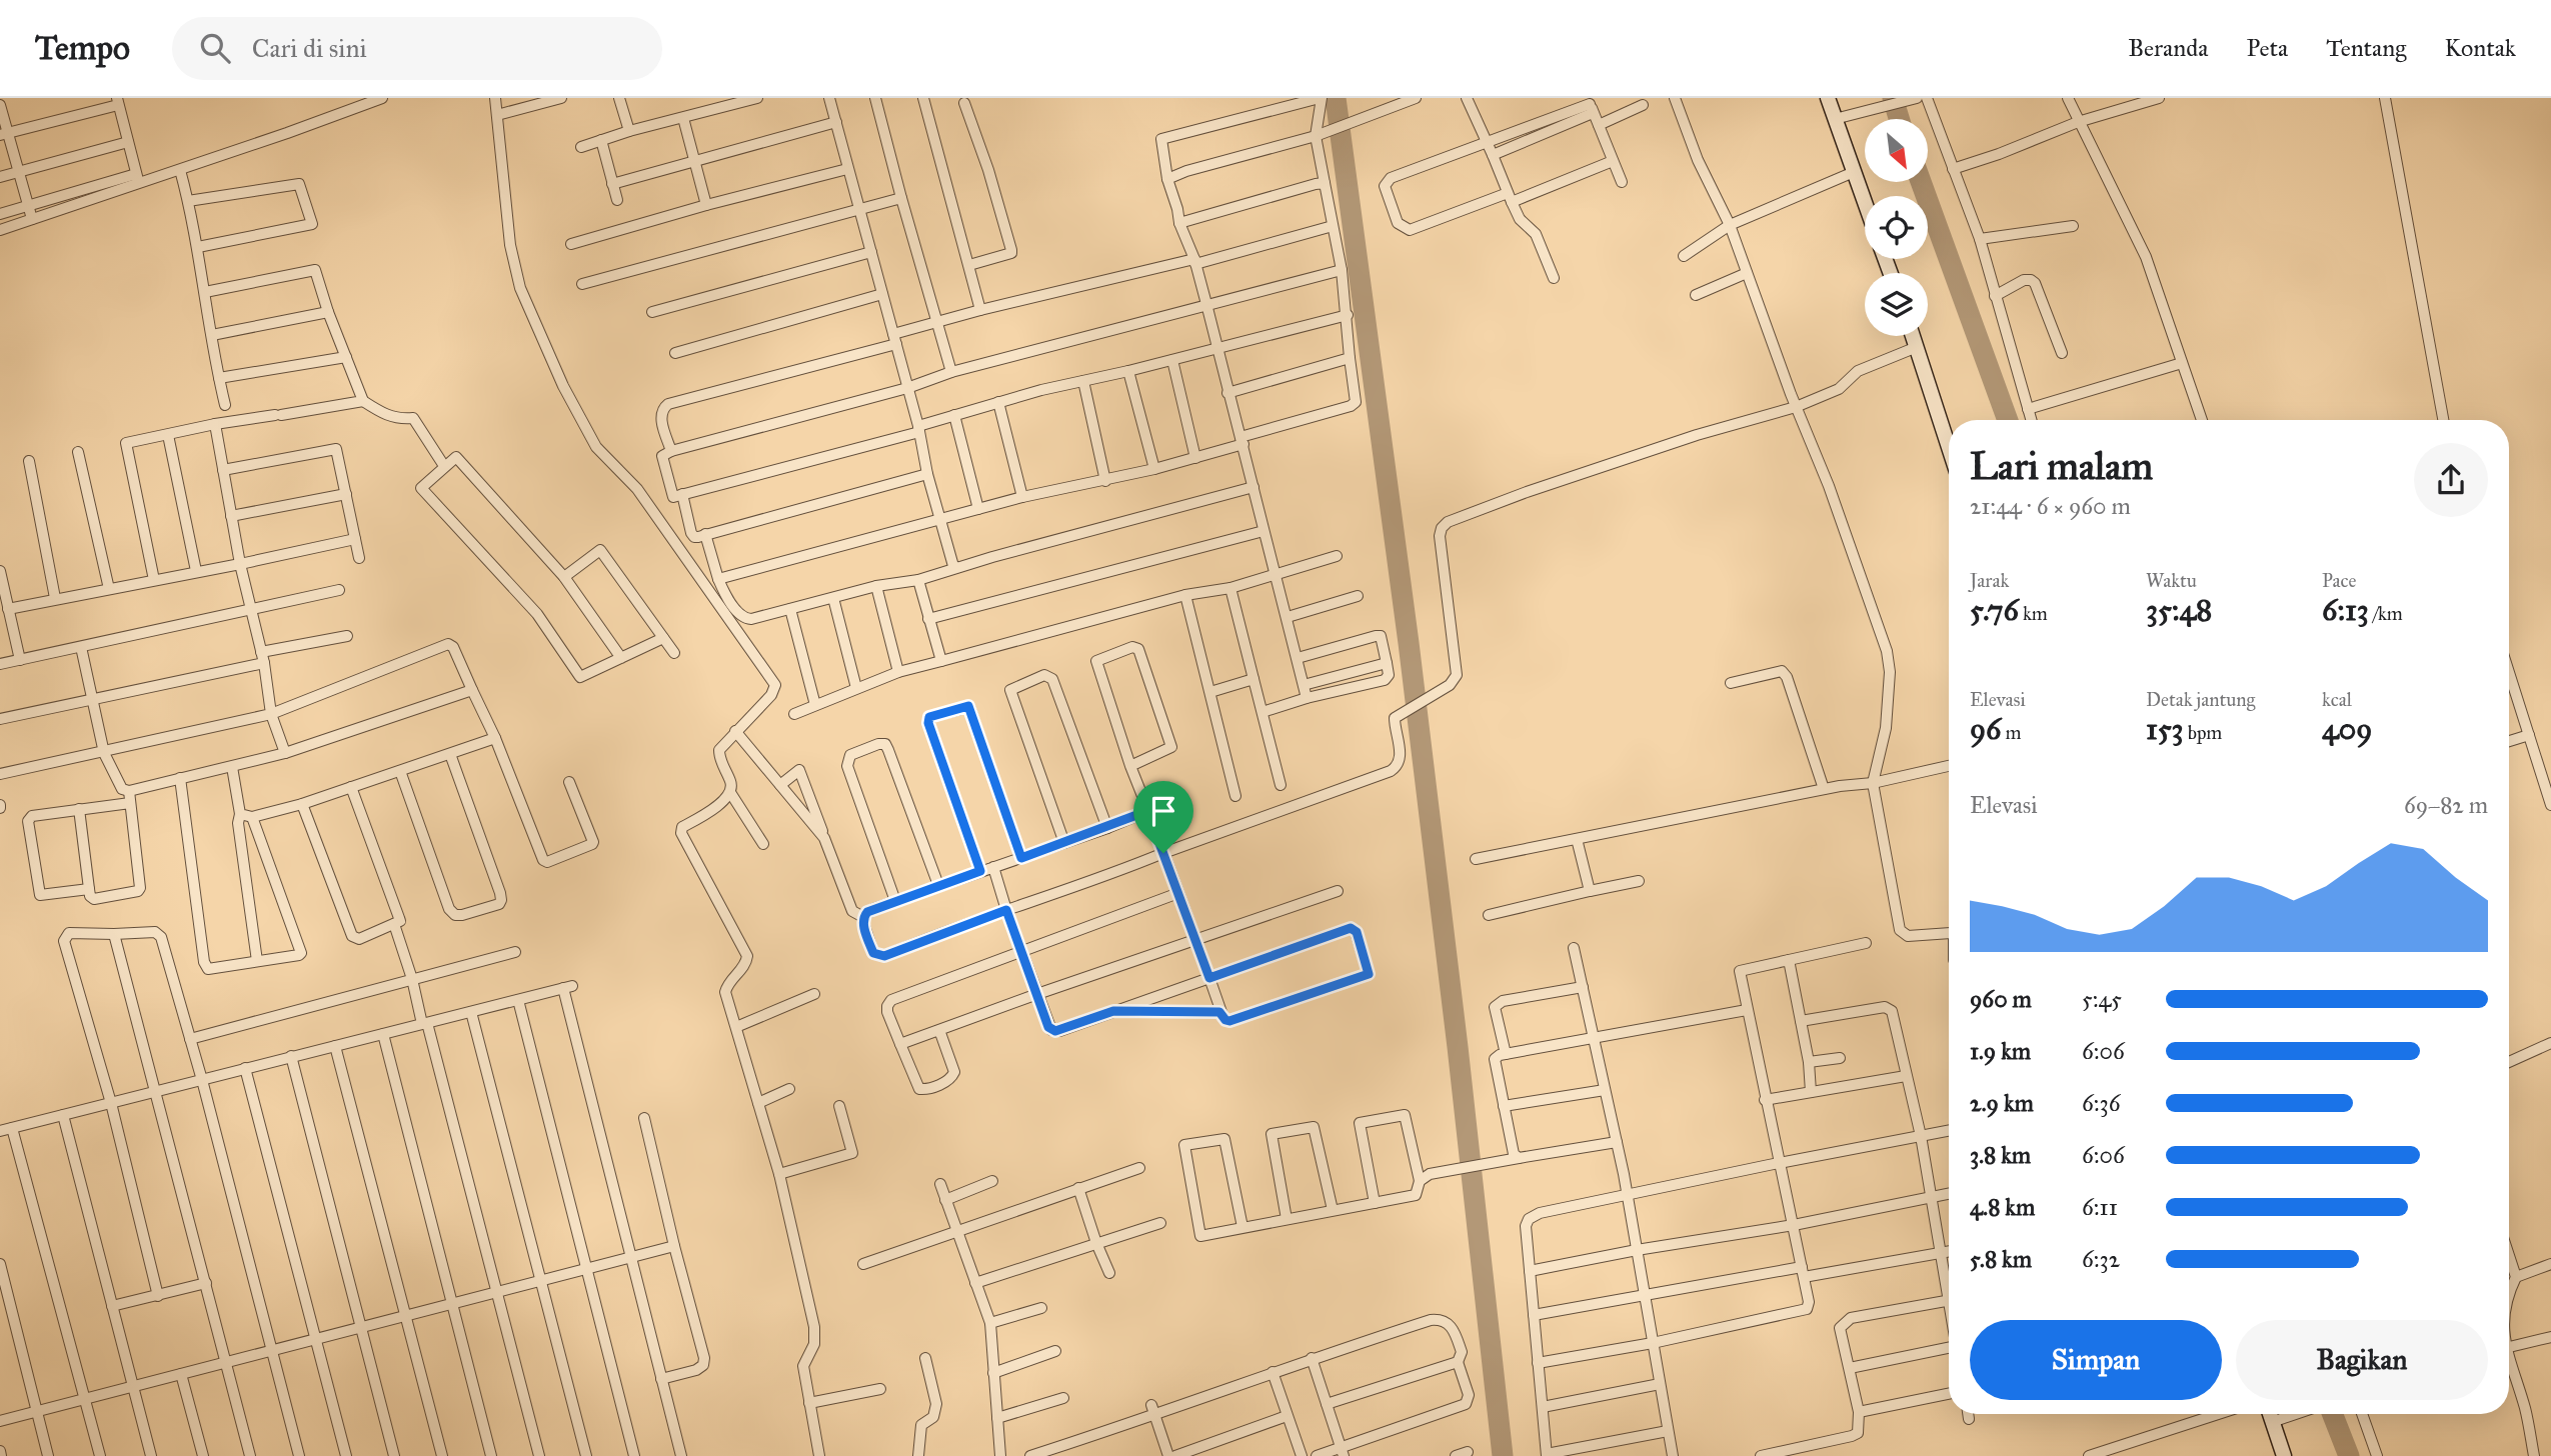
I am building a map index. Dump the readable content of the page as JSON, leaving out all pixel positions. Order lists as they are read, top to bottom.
{
  "north": "bottom right",
  "page": {
    "header": "Tempo",
    "search": "Cari di sini",
    "nav": [
      "Beranda",
      "Peta",
      "Tentang",
      "Kontak"
    ],
    "heading": ["Lari malam", "21:44 · 6 × 960 m"],
    "stats": [
      ["Jarak", "5.76 km"],
      ["Waktu", "35:48"],
      ["Pace", "6:13 /km"],
      ["Elevasi", "96 m"],
      ["Detak jantung", "153 bpm"],
      ["kcal", "409"]
    ],
    "chart": ["Elevasi", "69–82 m"],
    "list": [
      {
        "name": "960 m",
        "note": "5:45"
      },
      {
        "name": "1.9 km",
        "note": "6:06"
      },
      {
        "name": "2.9 km",
        "note": "6:36"
      },
      {
        "name": "3.8 km",
        "note": "6:06"
      },
      {
        "name": "4.8 km",
        "note": "6:11"
      },
      {
        "name": "5.8 km",
        "note": "6:32"
      }
    ],
    "buttons": ["Simpan", "Bagikan"]
  }
}
